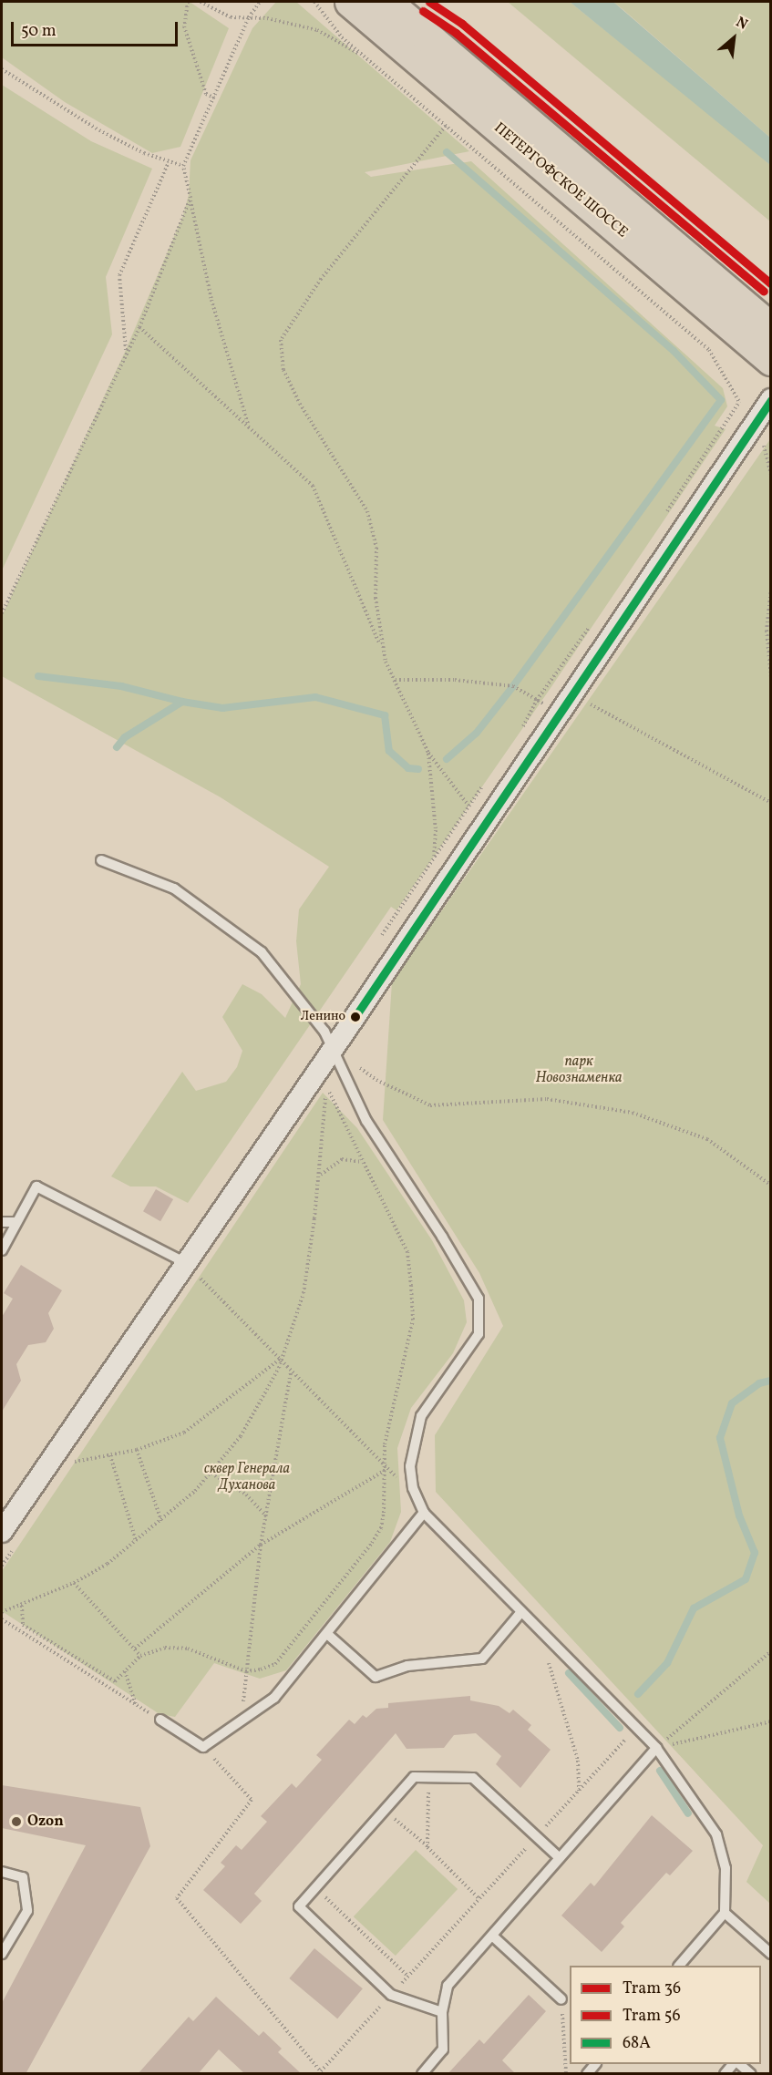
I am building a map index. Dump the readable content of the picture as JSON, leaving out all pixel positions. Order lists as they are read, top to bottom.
{
  "streets": {
    "main road": ["ПЕТЕРГОФСКОЕ ШОССЕ"]
  },
  "parks": ["парк Новознаменка", "сквер Генерала Духанова"],
  "places": ["Ленино", "Ozon"],
  "lines": ["tram line 36", "tram line 56", "transit line 68А"],
  "legend": ["Tram 36", "Tram 56", "68А"],
  "scale_bar": "50 m",
  "north": "top right"
}
